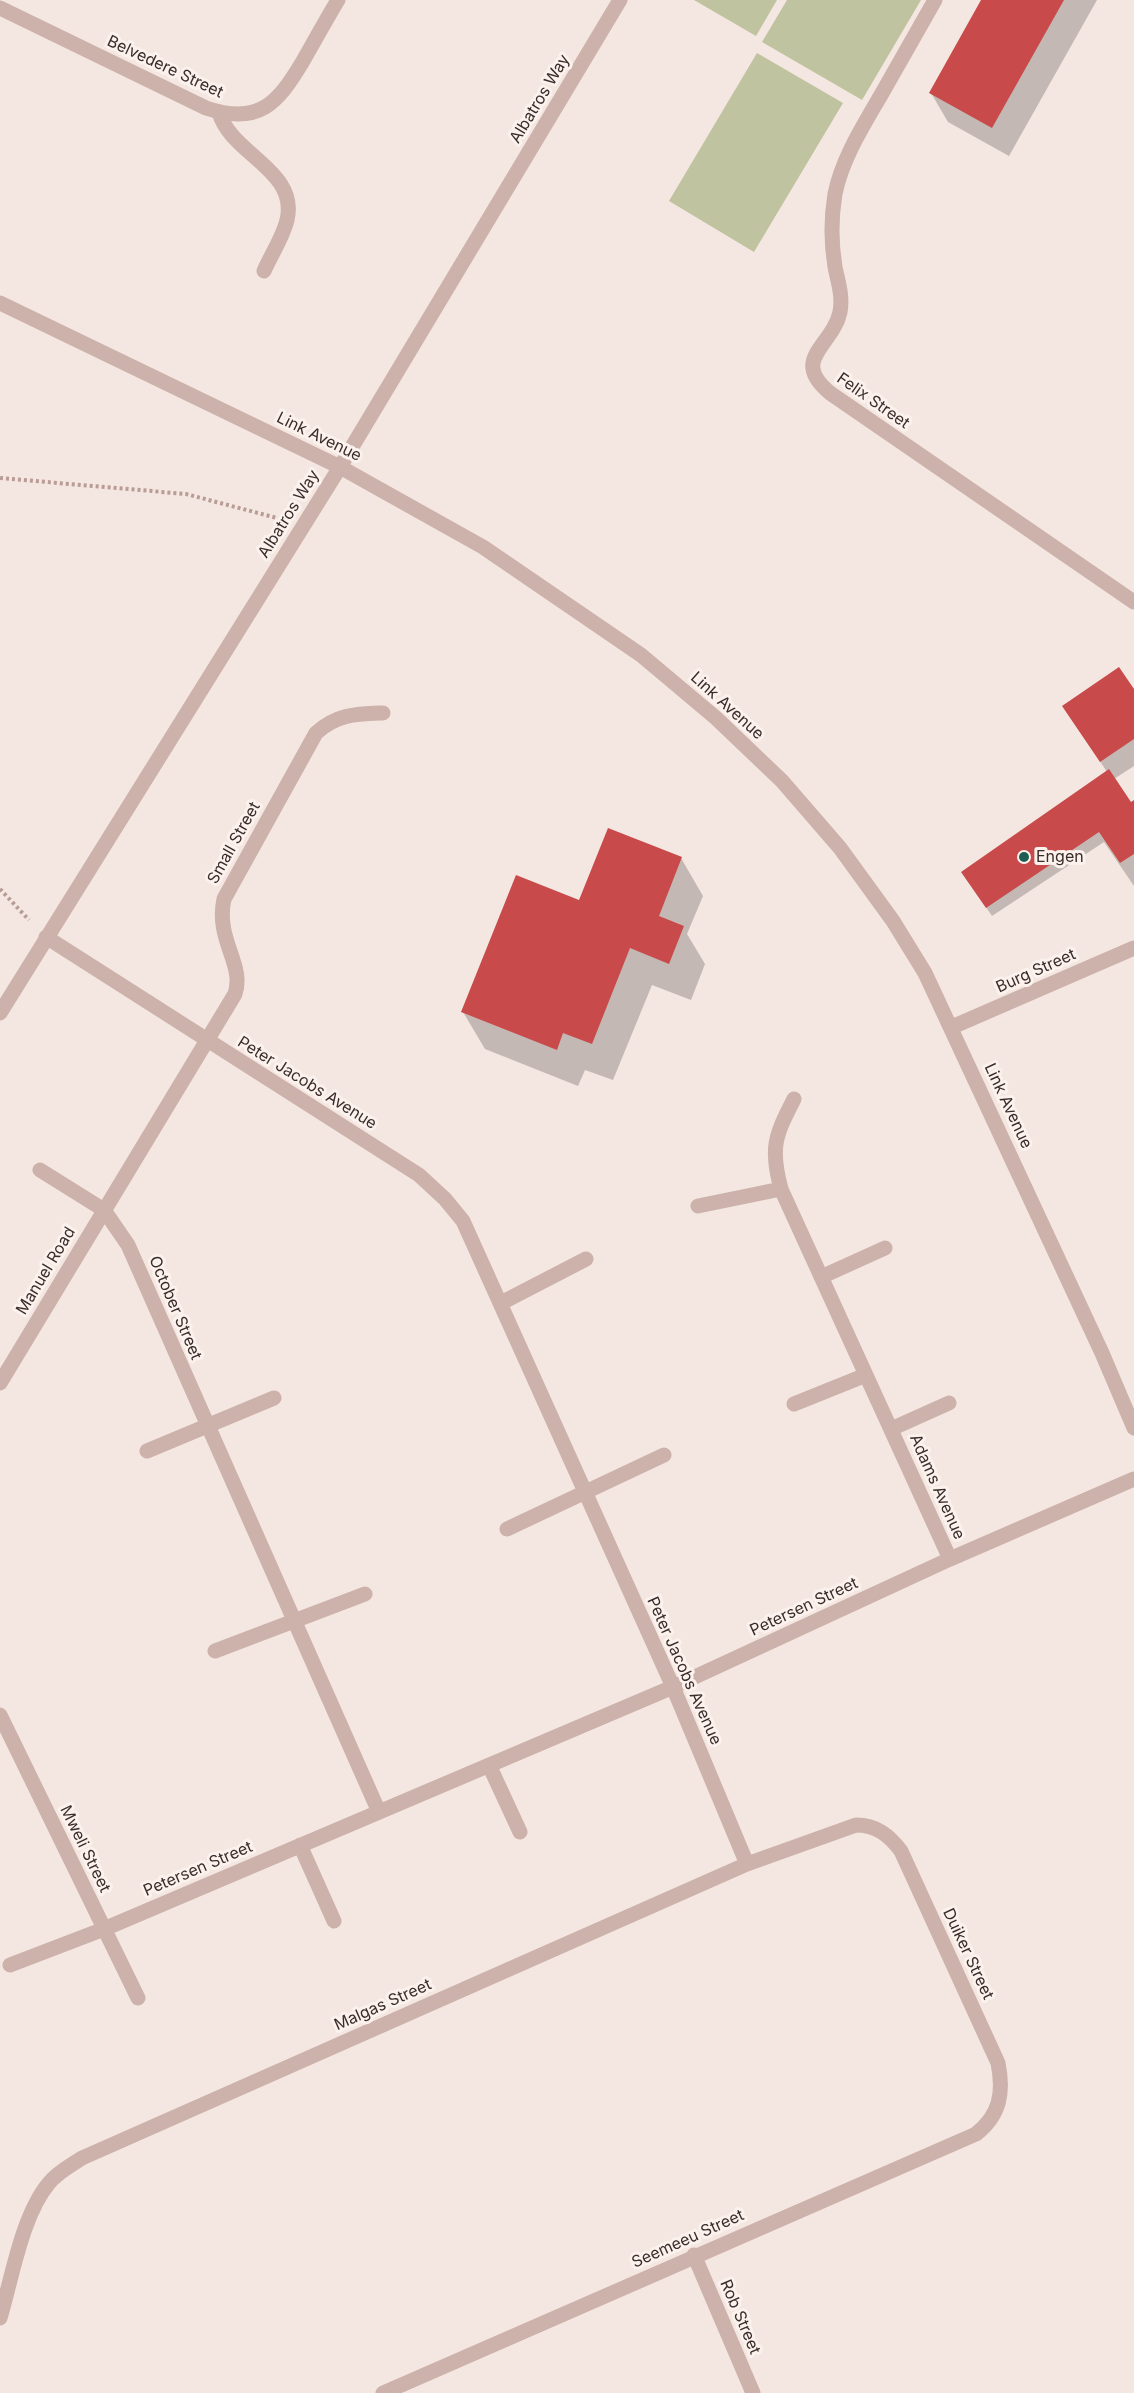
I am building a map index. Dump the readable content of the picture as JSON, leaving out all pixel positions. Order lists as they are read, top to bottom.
{
  "streets": {
    "street": [
      "Belvedere Street",
      "Albatros Way",
      "Felix Street",
      "Link Avenue",
      "Small Street",
      "Burg Street",
      "Peter Jacobs Avenue",
      "Manuel Road",
      "October Street",
      "Adams Avenue",
      "Petersen Street",
      "Mweli Street",
      "Duiker Street",
      "Malgas Street",
      "Seemeeu Street",
      "Rob Street"
    ]
  },
  "crossings": [
    ["Albatros Way", "Link Avenue"],
    ["Albatros Way", "Peter Jacobs Avenue"],
    ["Link Avenue", "Burg Street"],
    ["Small Street", "Peter Jacobs Avenue"],
    ["Small Street", "Manuel Road"],
    ["Peter Jacobs Avenue", "Manuel Road"],
    ["Peter Jacobs Avenue", "Petersen Street"],
    ["Peter Jacobs Avenue", "Malgas Street"],
    ["Manuel Road", "October Street"],
    ["October Street", "Petersen Street"],
    ["Adams Avenue", "Petersen Street"],
    ["Petersen Street", "Mweli Street"],
    ["Duiker Street", "Malgas Street"],
    ["Duiker Street", "Seemeeu Street"],
    ["Seemeeu Street", "Rob Street"]
  ],
  "places": ["Engen"]
}
